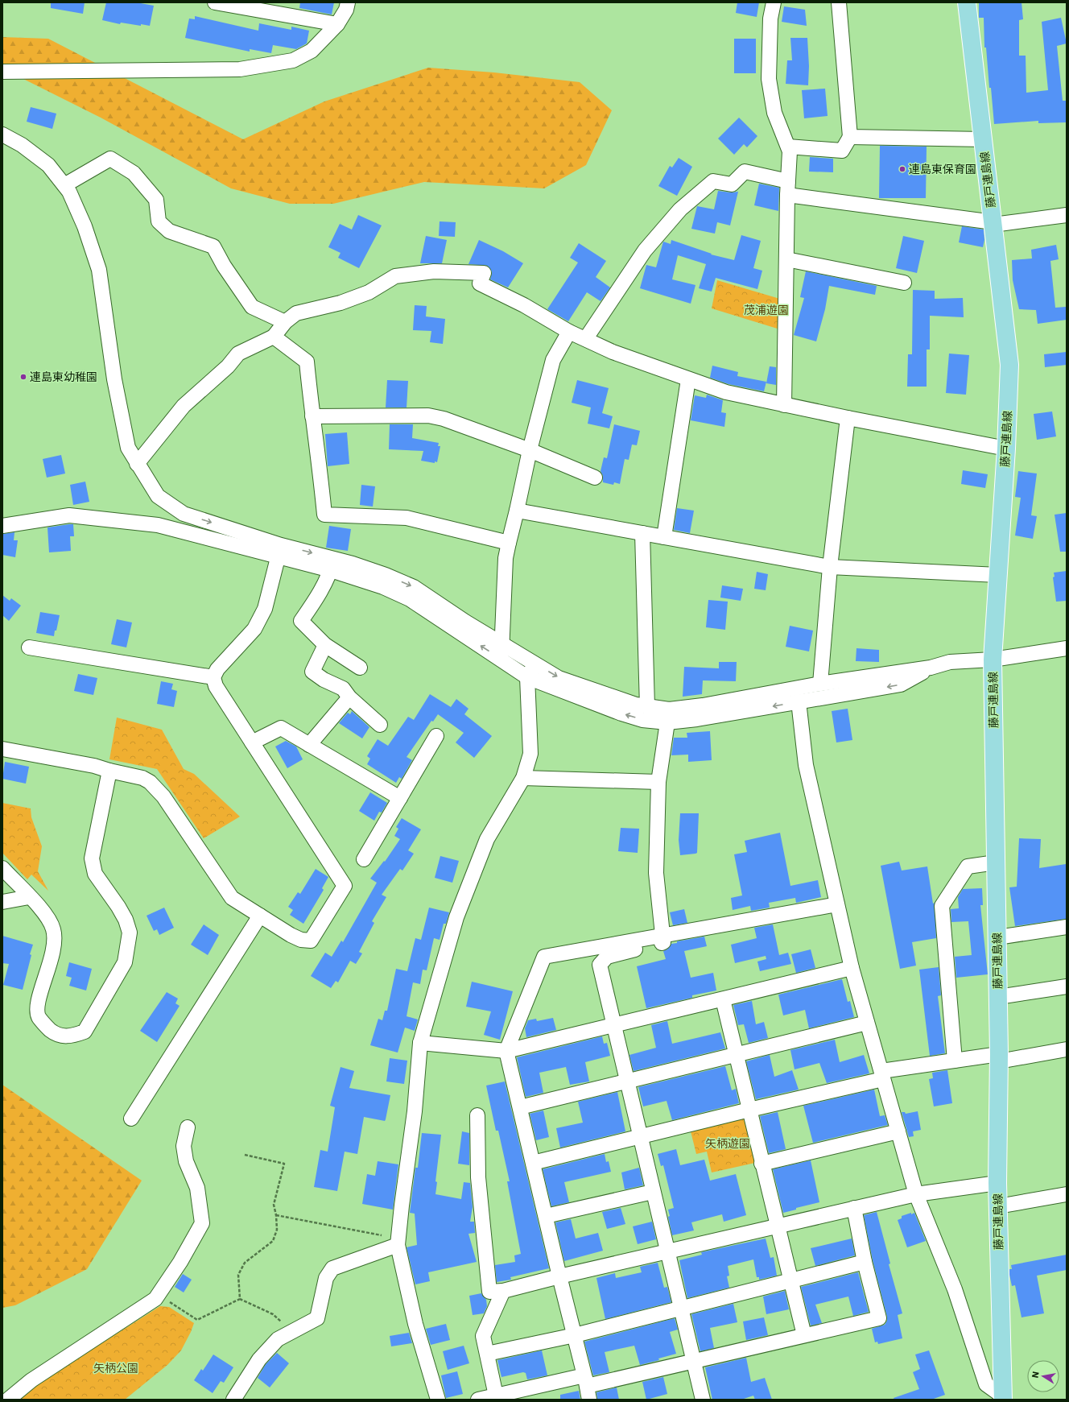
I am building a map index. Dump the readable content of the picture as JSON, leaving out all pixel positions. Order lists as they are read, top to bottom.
{
  "streets": {
    "main road": ["藤戸連島線"]
  },
  "parks": ["茂浦遊園", "矢柄遊園", "矢柄公園"],
  "places": ["連島東保育園", "連島東幼稚園"],
  "north": "left"
}
